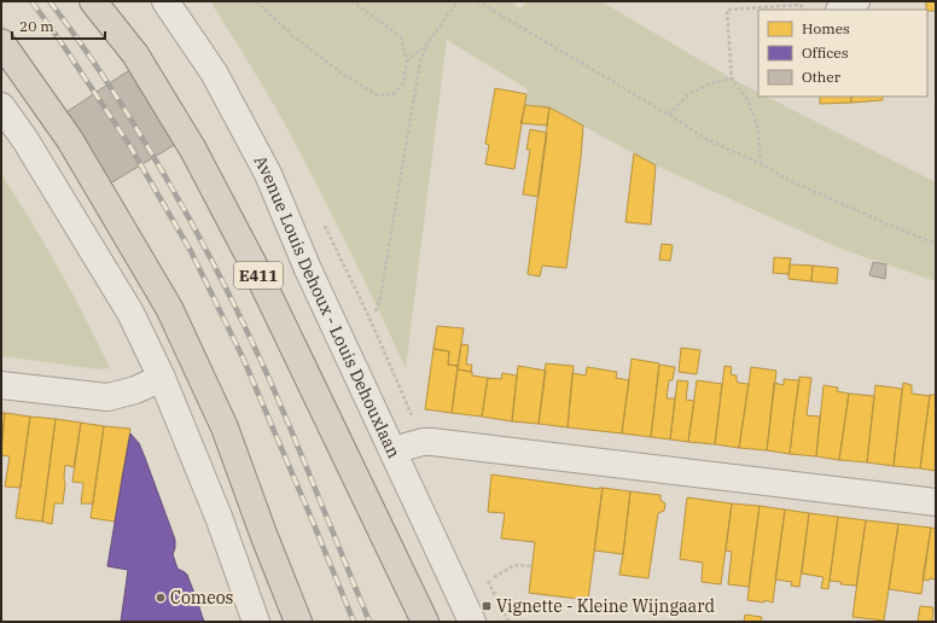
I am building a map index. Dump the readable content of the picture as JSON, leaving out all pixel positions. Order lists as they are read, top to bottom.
{
  "streets": {
    "highway": ["E411"],
    "street": ["Avenue Louis Dehoux - Louis Dehouxlaan"]
  },
  "places": {
    "other": ["Comeos"],
    "transit": ["Vignette - Kleine Wijngaard"]
  },
  "legend": ["Homes", "Offices", "Other"],
  "scale_bar": "20 m"
}
